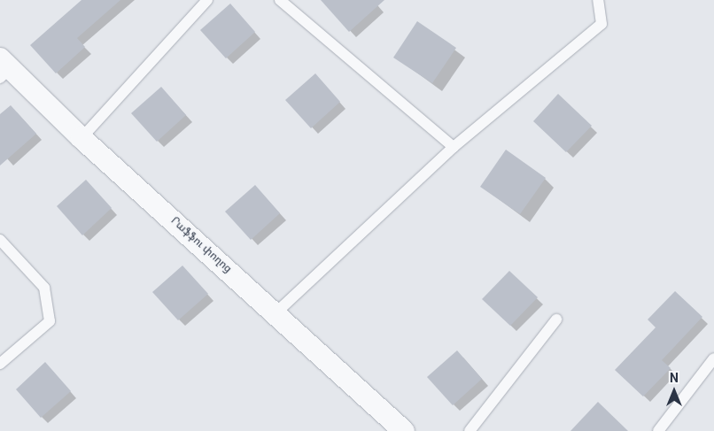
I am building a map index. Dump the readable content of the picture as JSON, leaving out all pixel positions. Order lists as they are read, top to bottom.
{
  "streets": {
    "street": ["Րաֆֆու փողոց"]
  },
  "north": "top"
}
